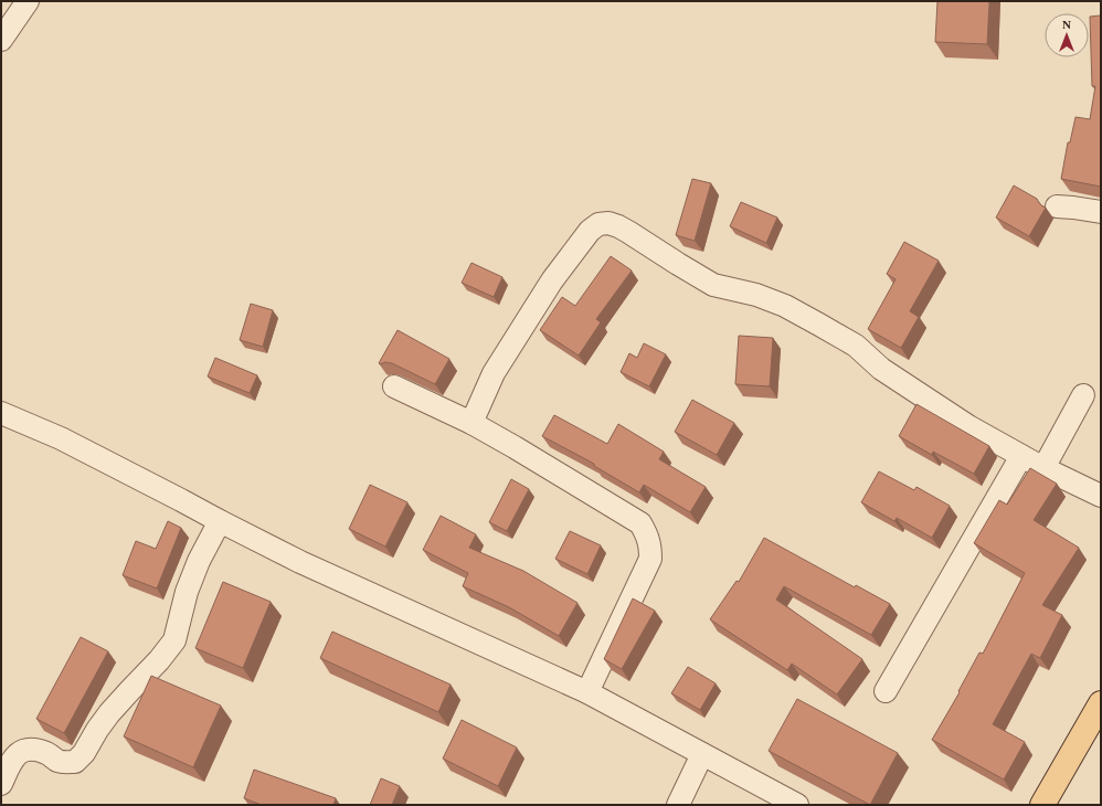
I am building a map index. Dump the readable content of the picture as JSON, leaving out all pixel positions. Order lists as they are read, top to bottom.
{
  "north": "top"
}
